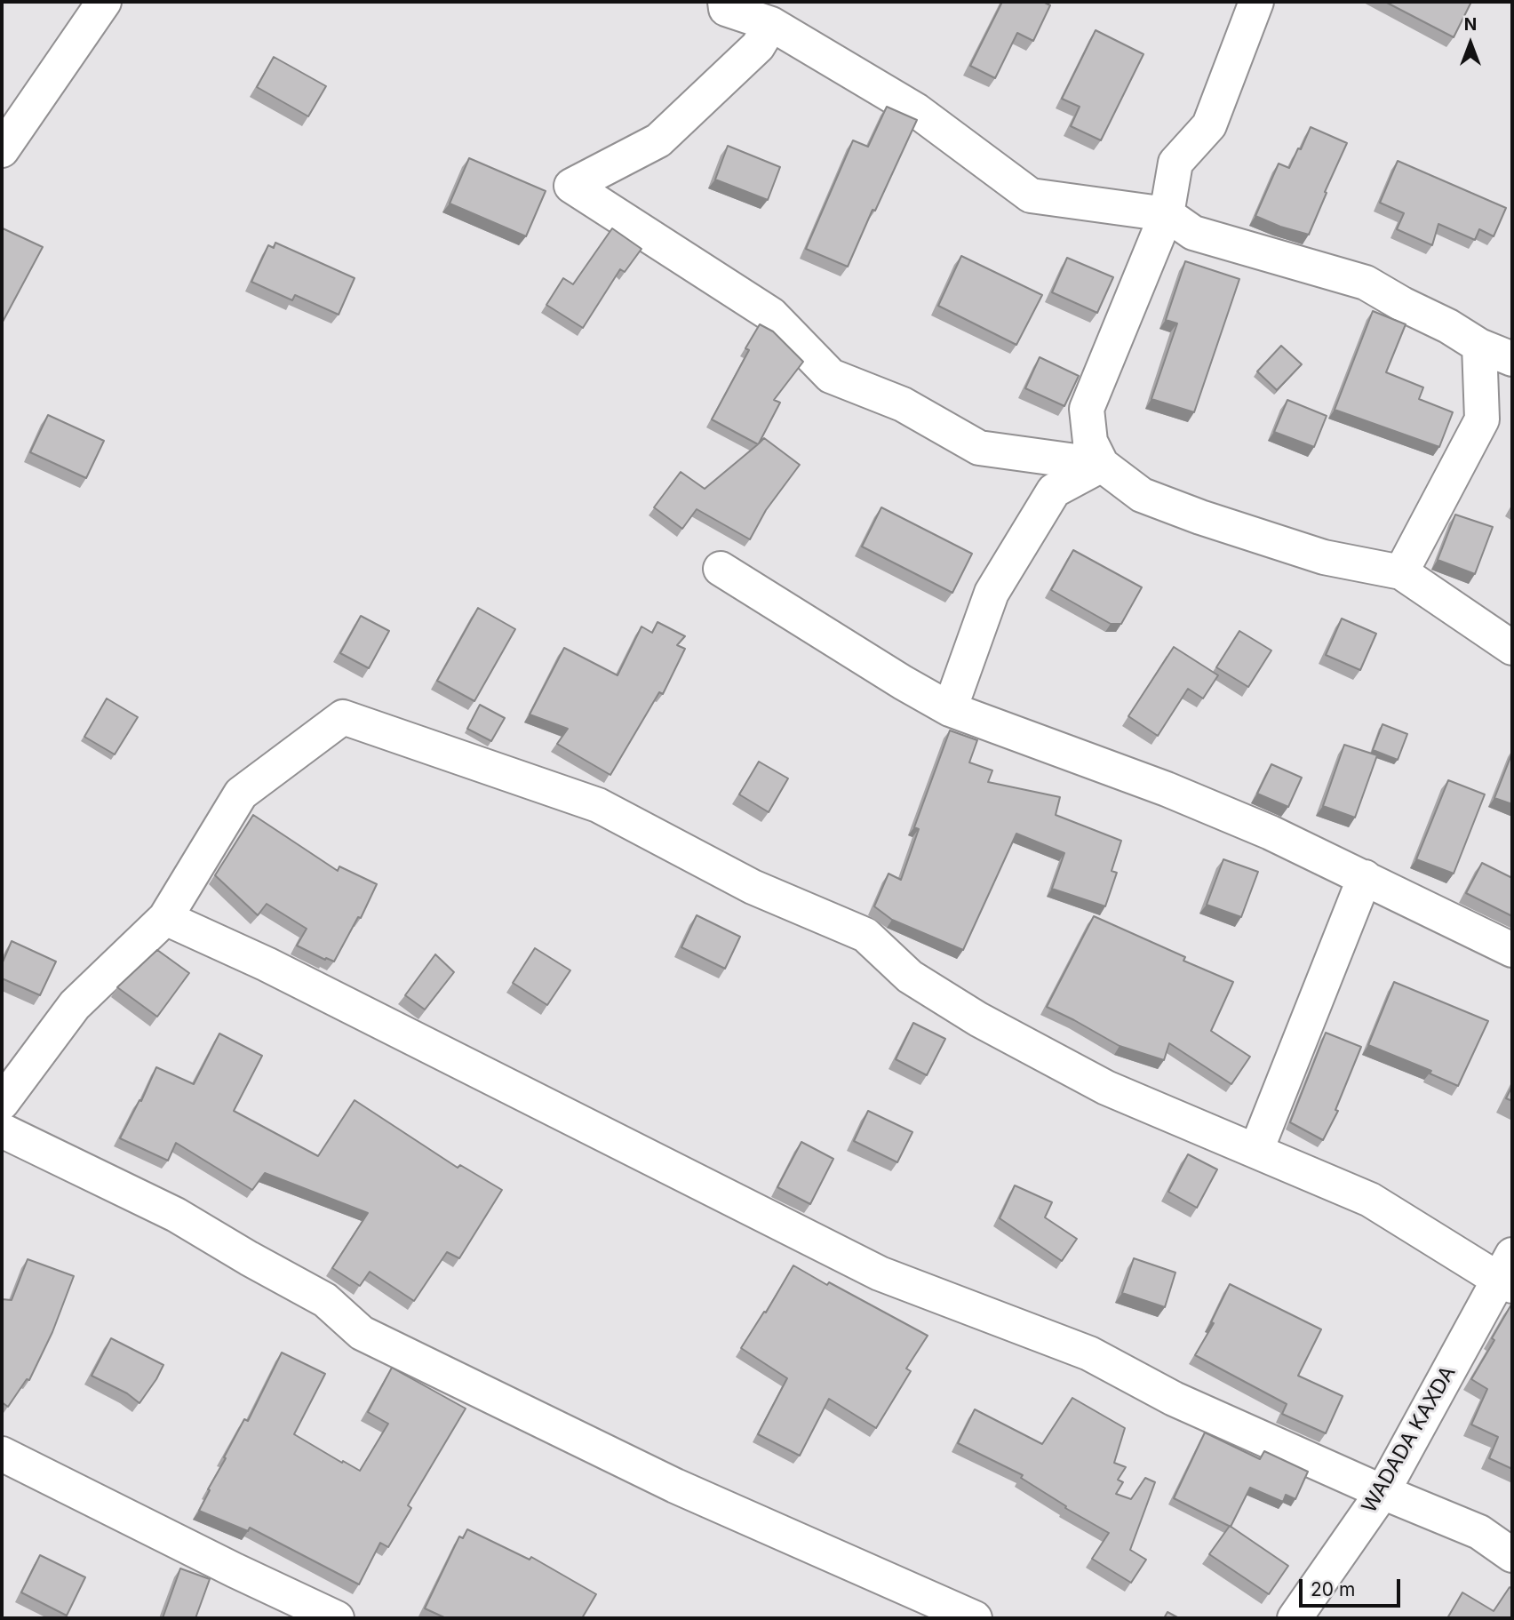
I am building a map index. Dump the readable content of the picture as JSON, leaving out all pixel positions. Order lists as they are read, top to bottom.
{
  "streets": {
    "street": ["WADADA KAXDA"]
  },
  "scale_bar": "20 m",
  "north": "top"
}
